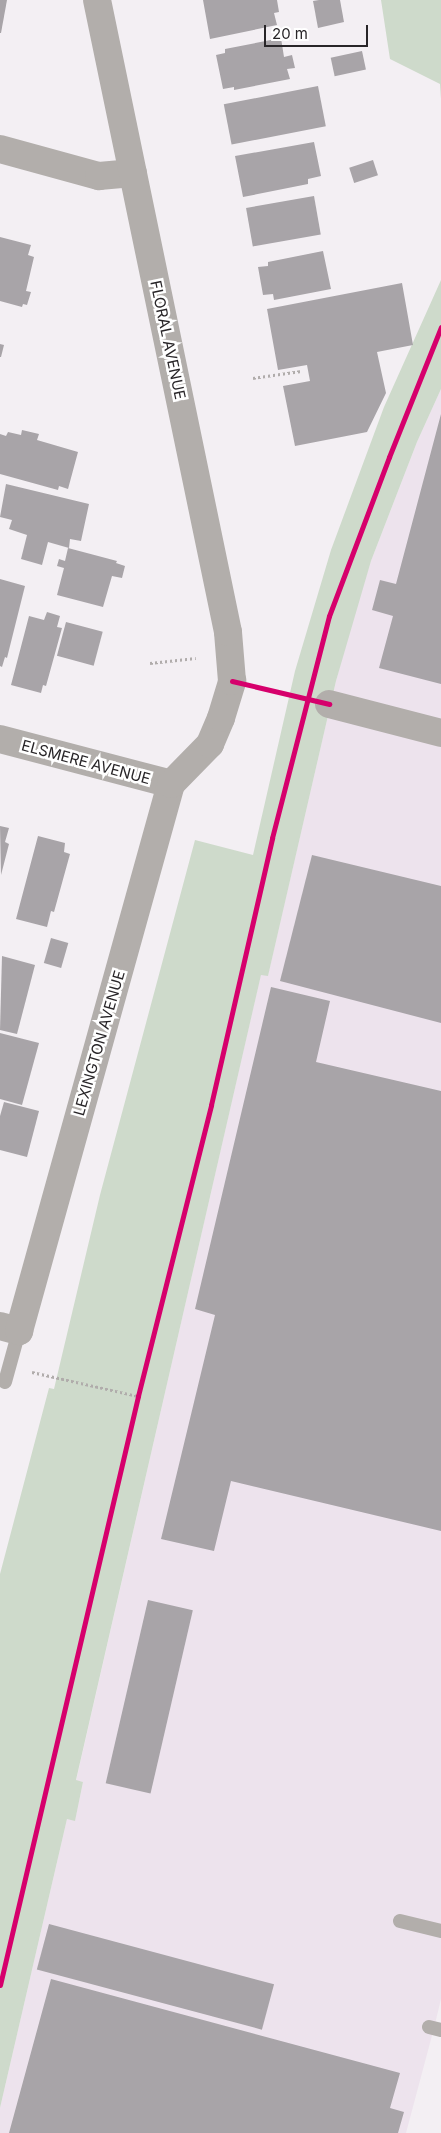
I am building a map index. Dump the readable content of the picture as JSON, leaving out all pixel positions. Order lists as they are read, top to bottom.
{
  "streets": {
    "street": ["FLORAL AVENUE", "ELSMERE AVENUE", "LEXINGTON AVENUE"]
  },
  "crossings": [
    ["FLORAL AVENUE", "LEXINGTON AVENUE"],
    ["ELSMERE AVENUE", "LEXINGTON AVENUE"]
  ],
  "scale_bar": "20 m"
}
